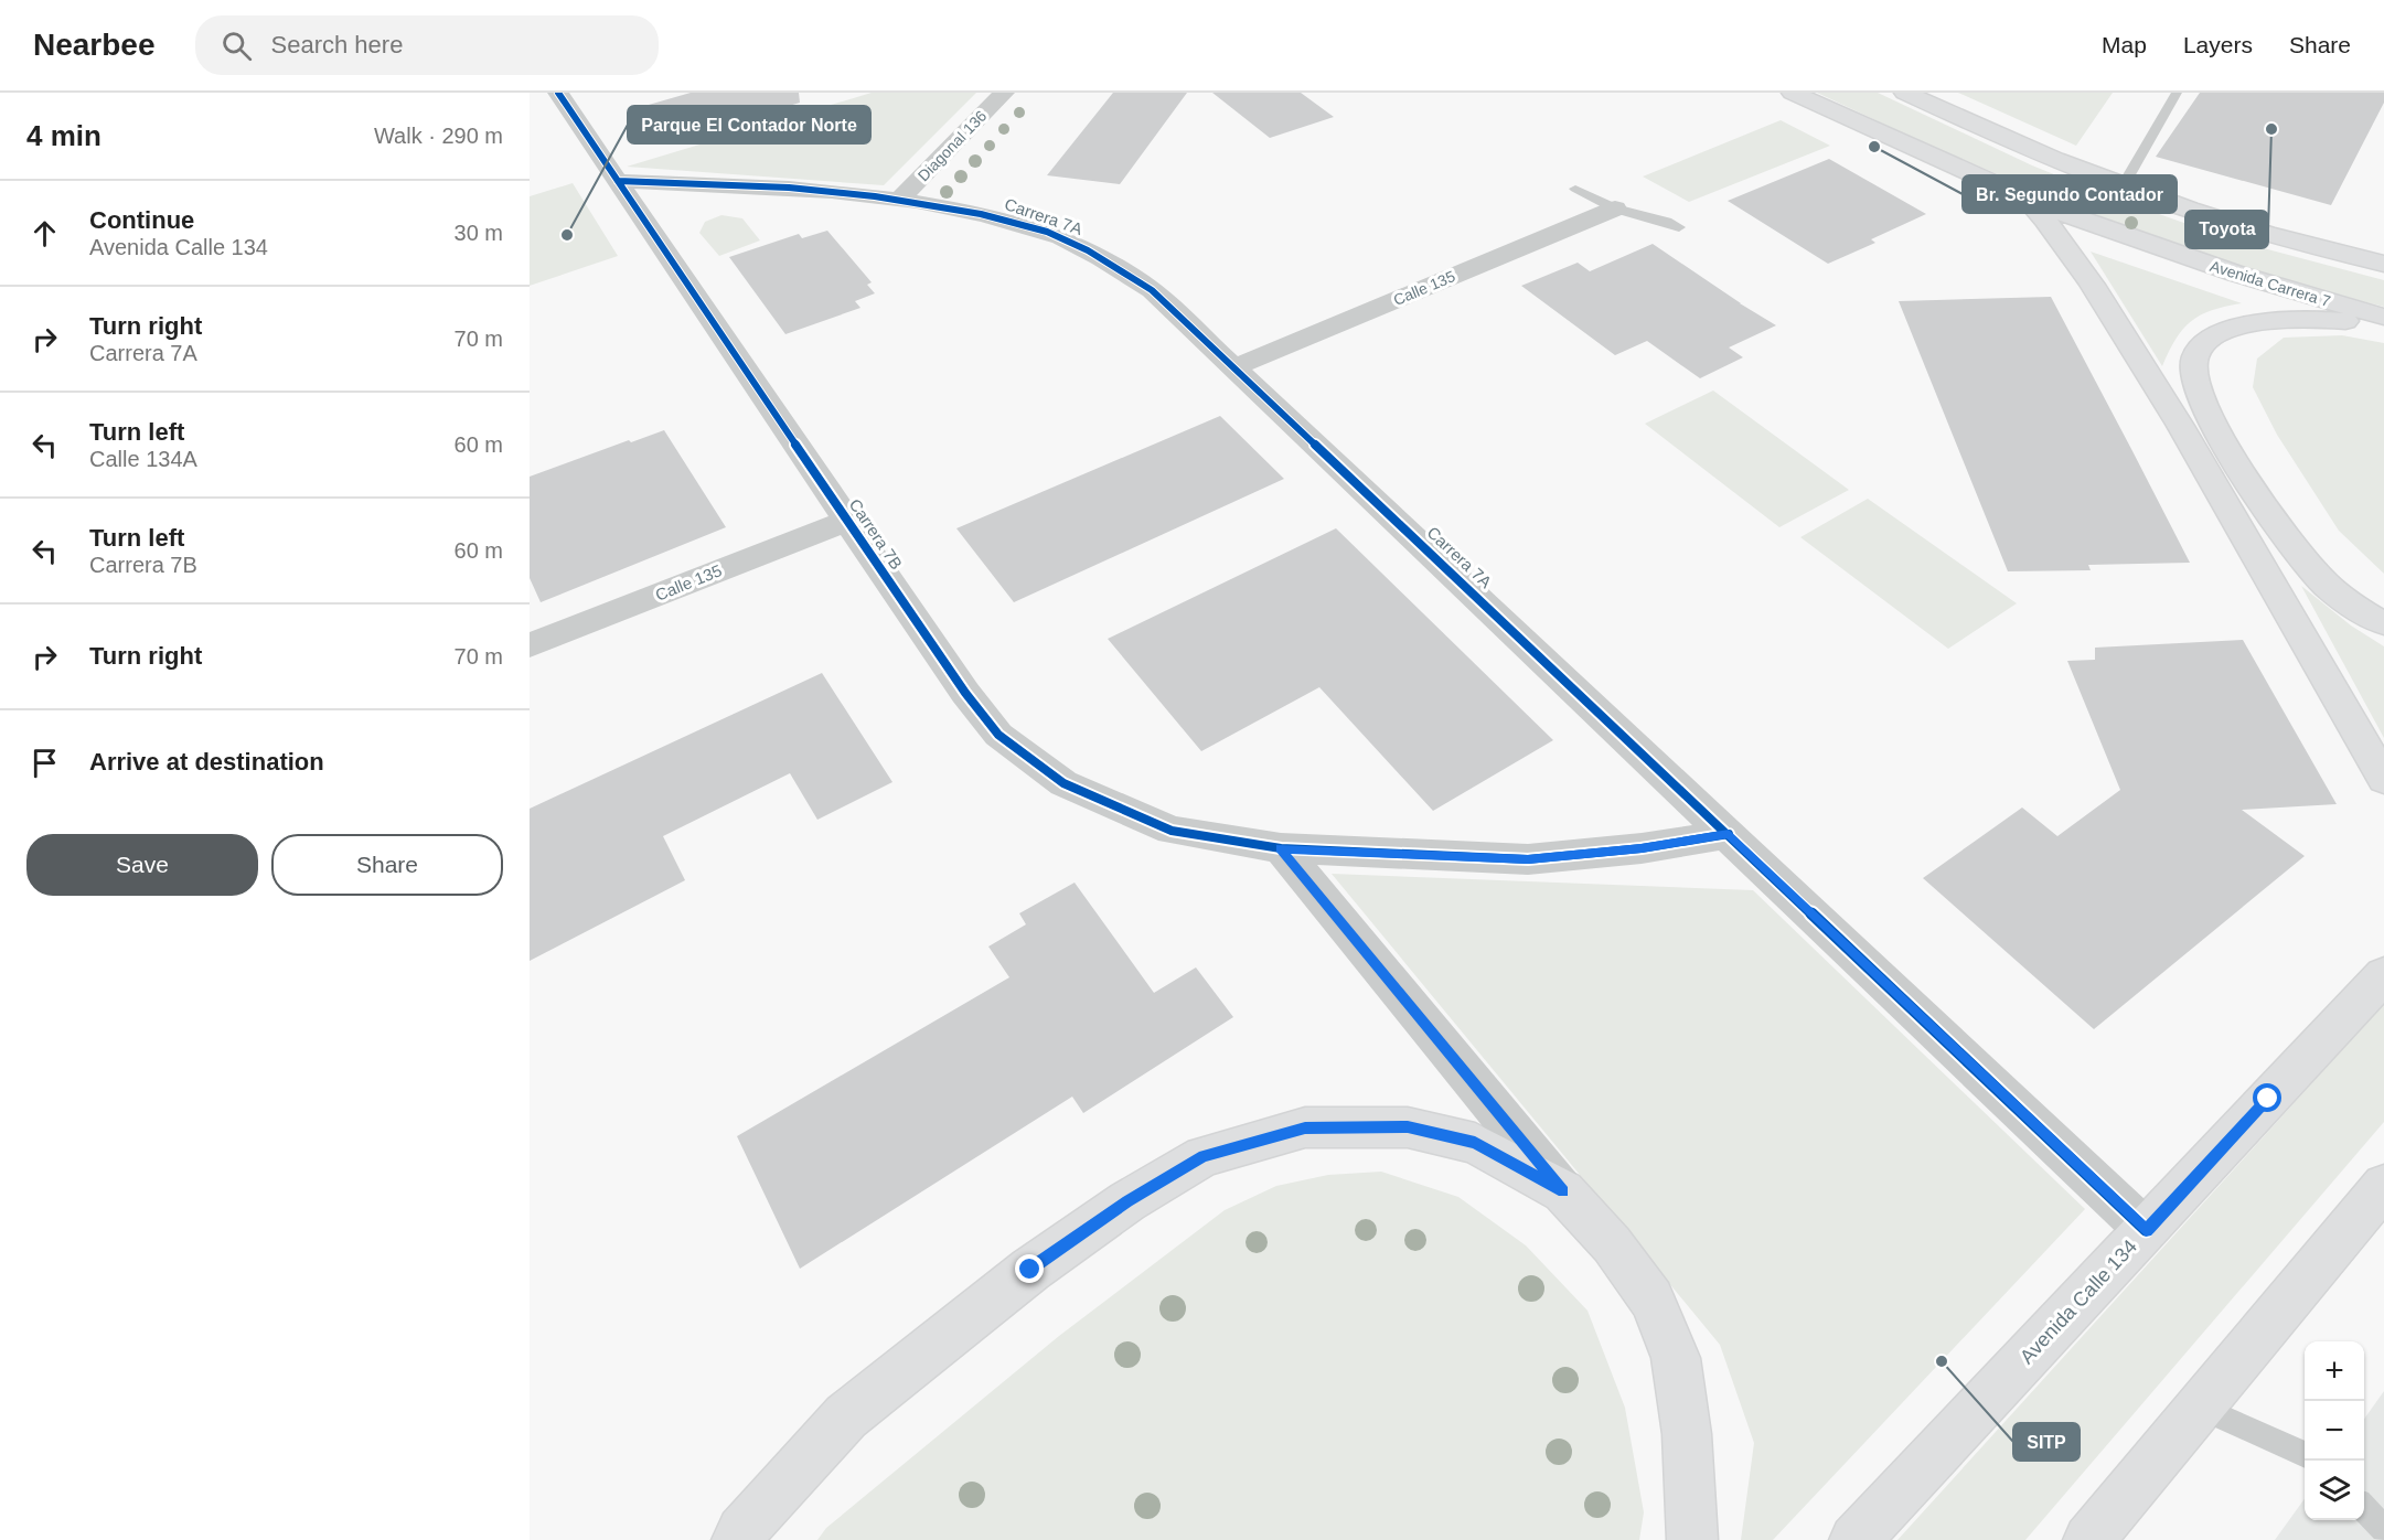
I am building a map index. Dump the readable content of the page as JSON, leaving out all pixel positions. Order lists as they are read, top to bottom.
{
  "streets": {
    "main road": ["Avenida Carrera 7", "Avenida Calle 134"],
    "street": [
      "Diagonal 136",
      "Carrera 7A",
      "Calle 135",
      "Carrera 7B"
    ]
  },
  "crossings": [
    ["Diagonal 136", "Carrera 7A"],
    ["Carrera 7A", "Calle 135"],
    ["Carrera 7A", "Carrera 7B"],
    ["Carrera 7A", "Avenida Calle 134"],
    ["Calle 135", "Carrera 7B"]
  ],
  "places": [
    "Toyota",
    "Br. Segundo Contador",
    "Parque El Contador Norte",
    "SITP"
  ],
  "page": {
    "header": "Nearbee",
    "search": "Search here",
    "nav": ["Map", "Layers", "Share"],
    "heading": ["4 min", "Walk · 290 m"],
    "list": [
      ["Continue", "Avenida Calle 134", "30 m"],
      ["Turn right", "Carrera 7A", "70 m"],
      ["Turn left", "Calle 134A", "60 m"],
      ["Turn left", "Carrera 7B", "60 m"],
      ["Turn right", "70 m"],
      "Arrive at destination"
    ],
    "buttons": ["Save", "Share"],
    "map_buttons": ["+", "−"]
  }
}
